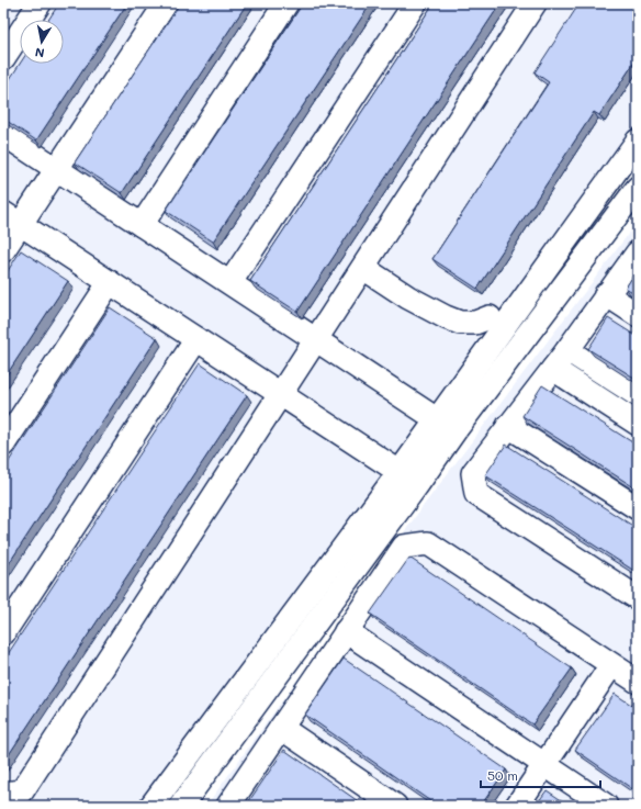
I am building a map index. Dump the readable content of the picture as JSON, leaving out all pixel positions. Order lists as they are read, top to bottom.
{
  "scale_bar": "50 m",
  "north": "bottom"
}
